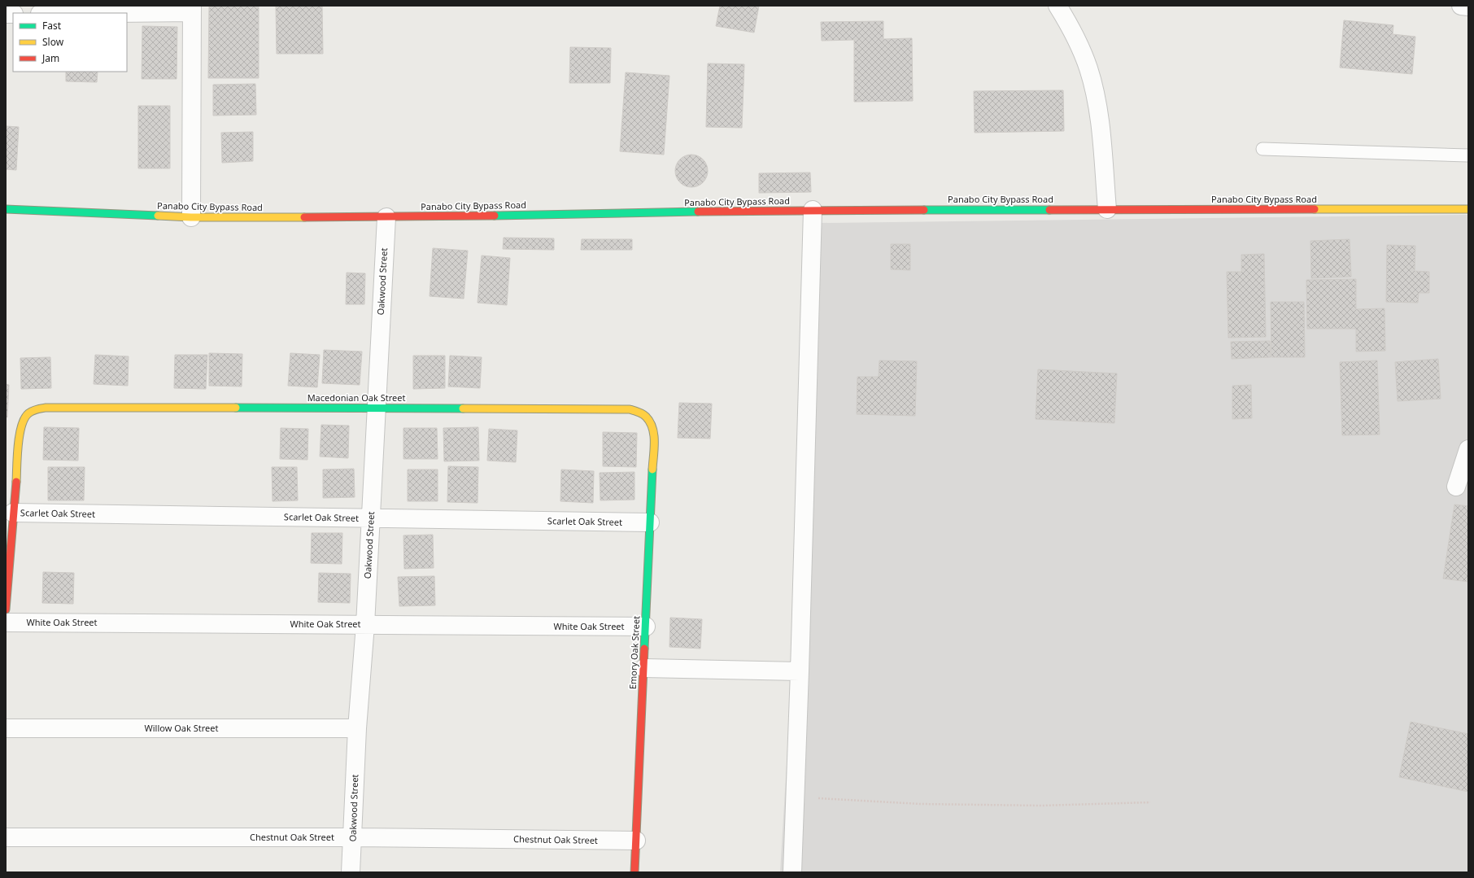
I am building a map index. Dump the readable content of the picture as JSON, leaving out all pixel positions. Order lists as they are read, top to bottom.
{
  "streets": {
    "main road": ["Panabo City Bypass Road", "Macedonian Oak Street", "Emory Oak Street"],
    "street": [
      "Oakwood Street",
      "Scarlet Oak Street",
      "White Oak Street",
      "Willow Oak Street",
      "Chestnut Oak Street"
    ]
  },
  "crossings": [
    ["Panabo City Bypass Road", "Oakwood Street"],
    ["Oakwood Street", "Macedonian Oak Street"],
    ["Oakwood Street", "Scarlet Oak Street"],
    ["Oakwood Street", "White Oak Street"],
    ["Oakwood Street", "Willow Oak Street"],
    ["Oakwood Street", "Chestnut Oak Street"],
    ["Macedonian Oak Street", "Scarlet Oak Street"],
    ["Macedonian Oak Street", "Emory Oak Street"],
    ["Scarlet Oak Street", "Emory Oak Street"],
    ["White Oak Street", "Emory Oak Street"],
    ["Emory Oak Street", "Chestnut Oak Street"]
  ],
  "legend": ["Fast", "Slow", "Jam"]
}
